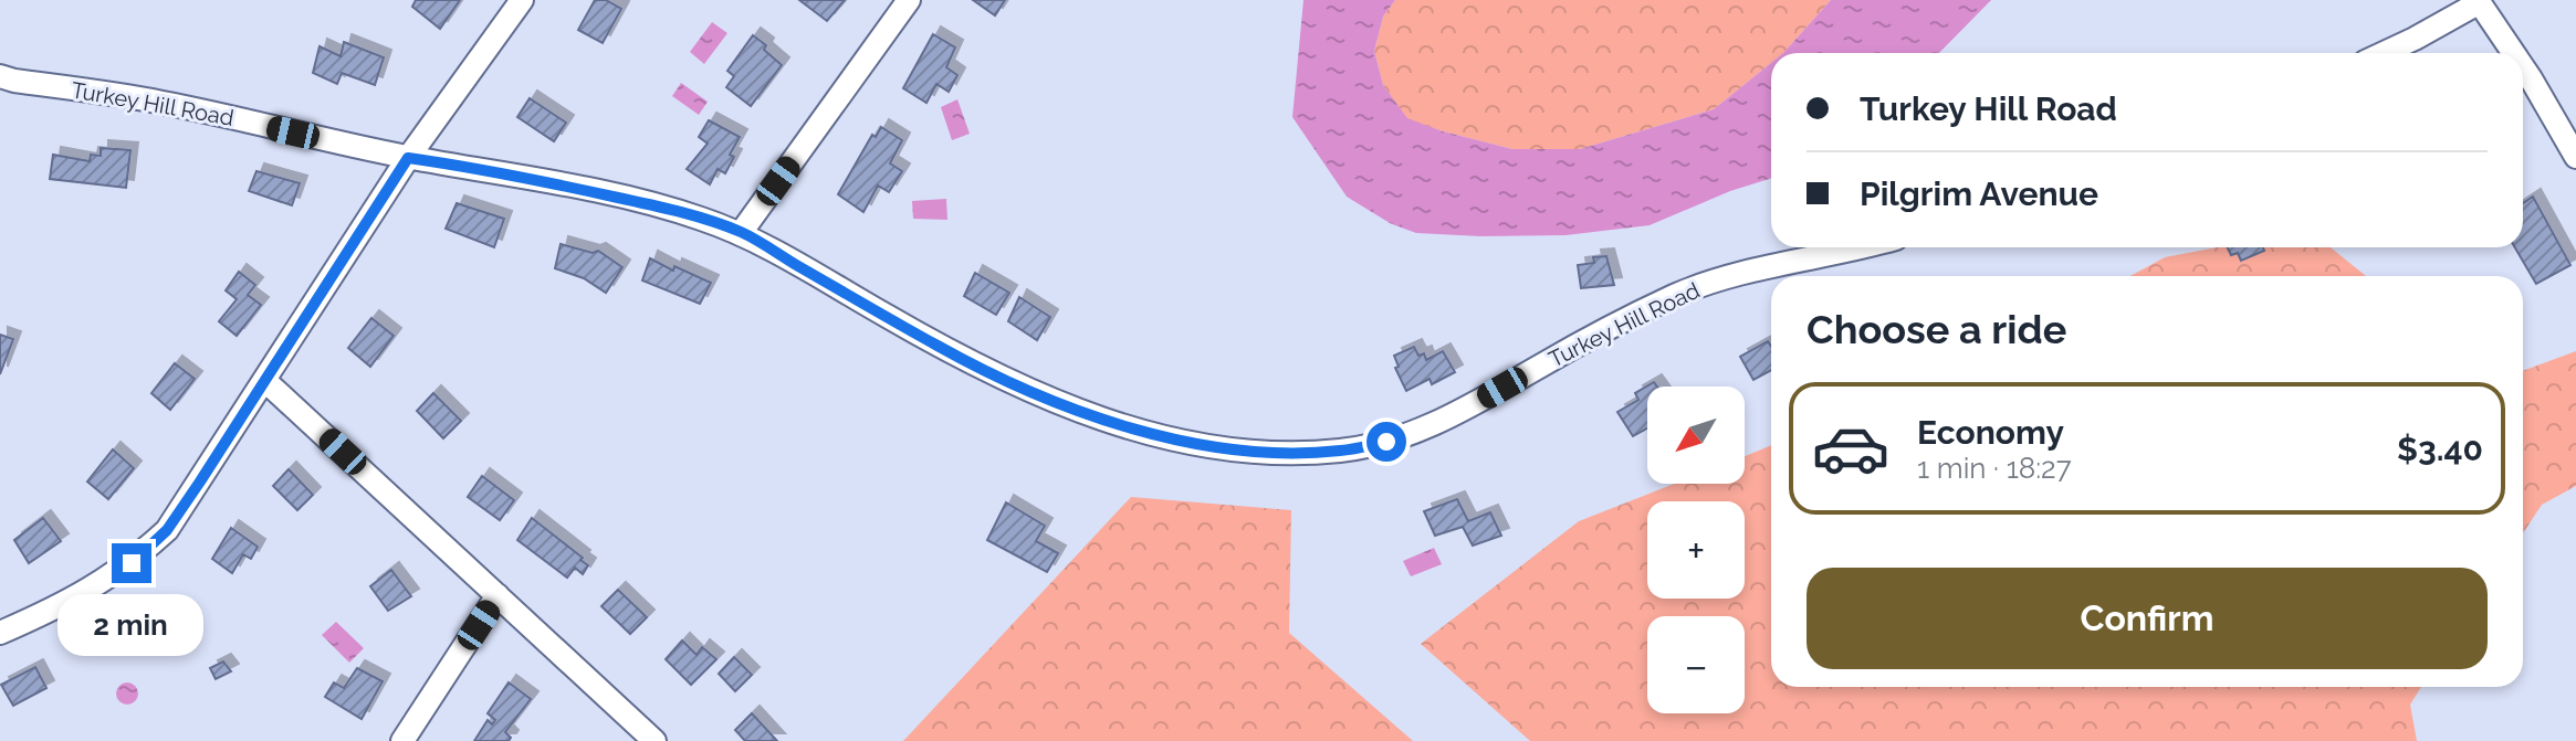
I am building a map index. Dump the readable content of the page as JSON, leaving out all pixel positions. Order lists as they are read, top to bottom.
{
  "streets": {
    "street": ["Turkey Hill Road"]
  },
  "north": "bottom left",
  "page": {
    "banner": ["Turkey Hill Road", "Pilgrim Avenue"],
    "heading": "Choose a ride",
    "list": [
      {
        "name": "Economy",
        "note": "1 min · 18:27",
        "value": "$3.40"
      }
    ],
    "map_buttons": ["+", "−"],
    "buttons": "Confirm",
    "bubble": "2 min"
  }
}
